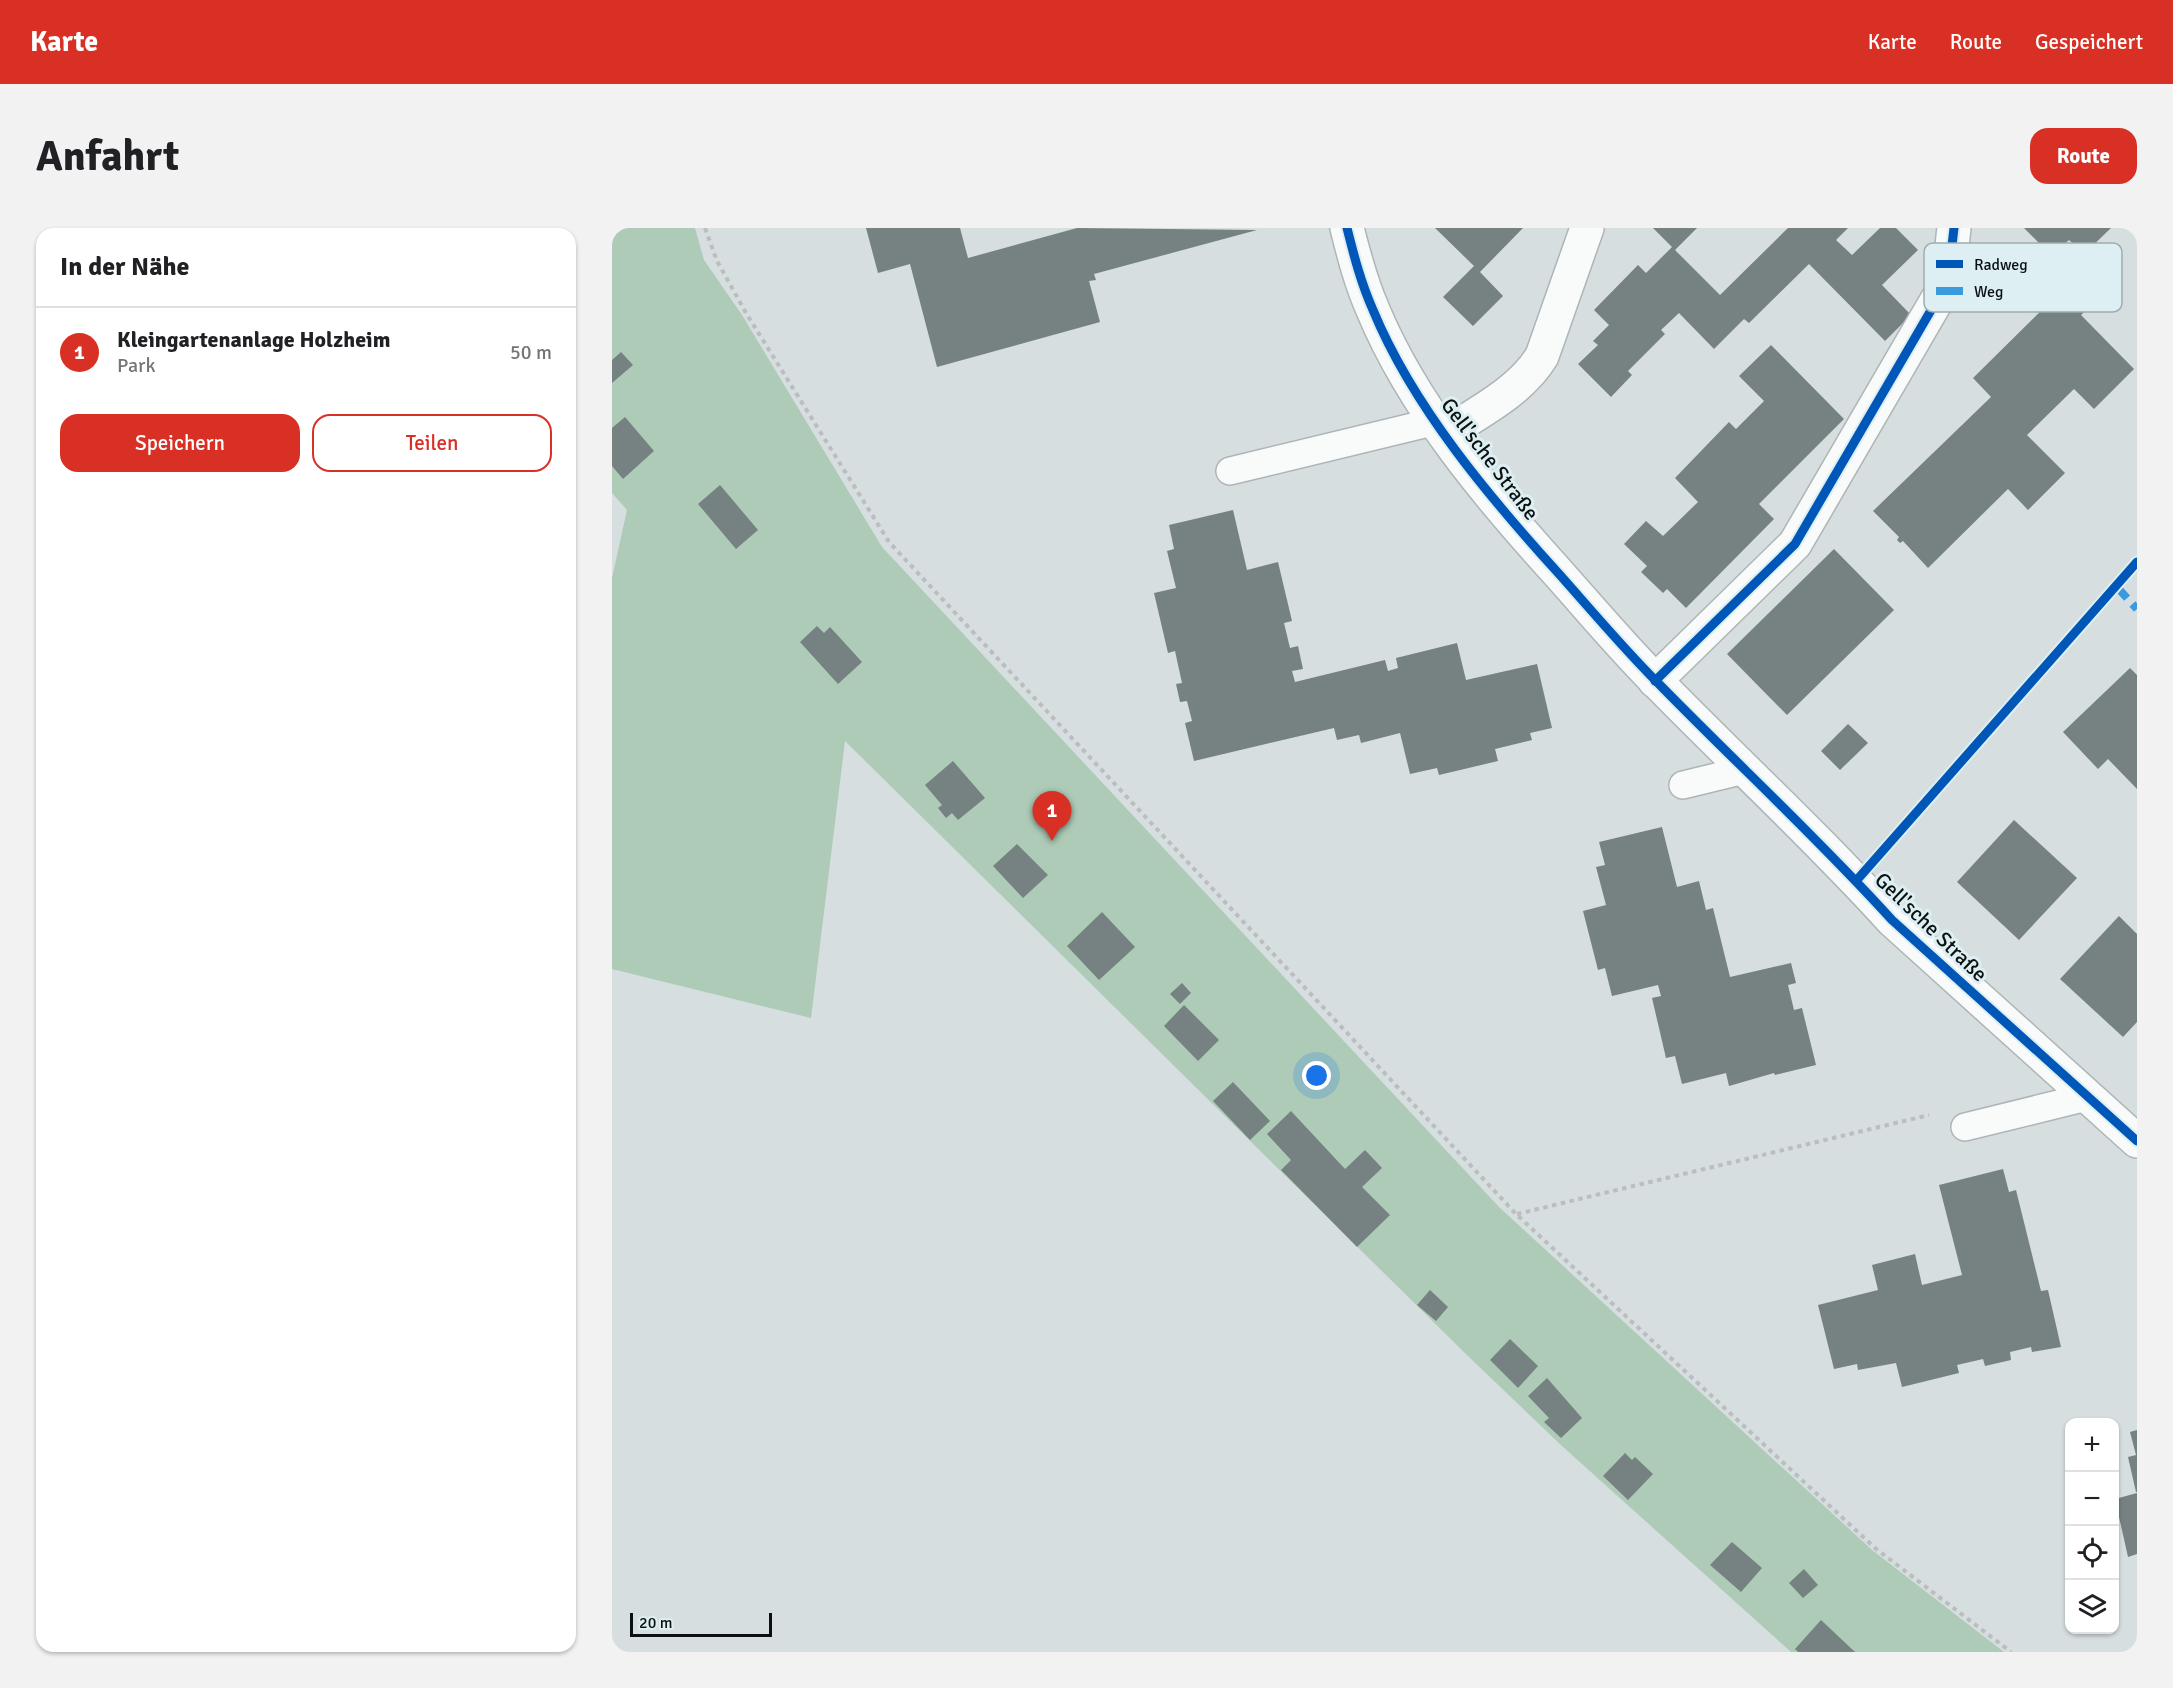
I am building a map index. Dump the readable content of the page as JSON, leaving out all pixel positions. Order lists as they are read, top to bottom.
{
  "streets": {
    "street": ["Gell'sche Straße"]
  },
  "legend": ["Radweg", "Weg"],
  "scale_bar": "20 m",
  "page": {
    "header": "Karte",
    "nav": ["Karte", "Route", "Gespeichert"],
    "buttons": [
      "Route",
      ["Speichern", "Teilen"]
    ],
    "title": "Anfahrt",
    "heading": "In der Nähe",
    "list": [
      {
        "mark": "1",
        "name": "Kleingartenanlage Holzheim",
        "note": "Park",
        "value": "50 m"
      }
    ],
    "pins": "1",
    "map_buttons": ["+", "−"],
    "scale": "20 m"
  }
}
